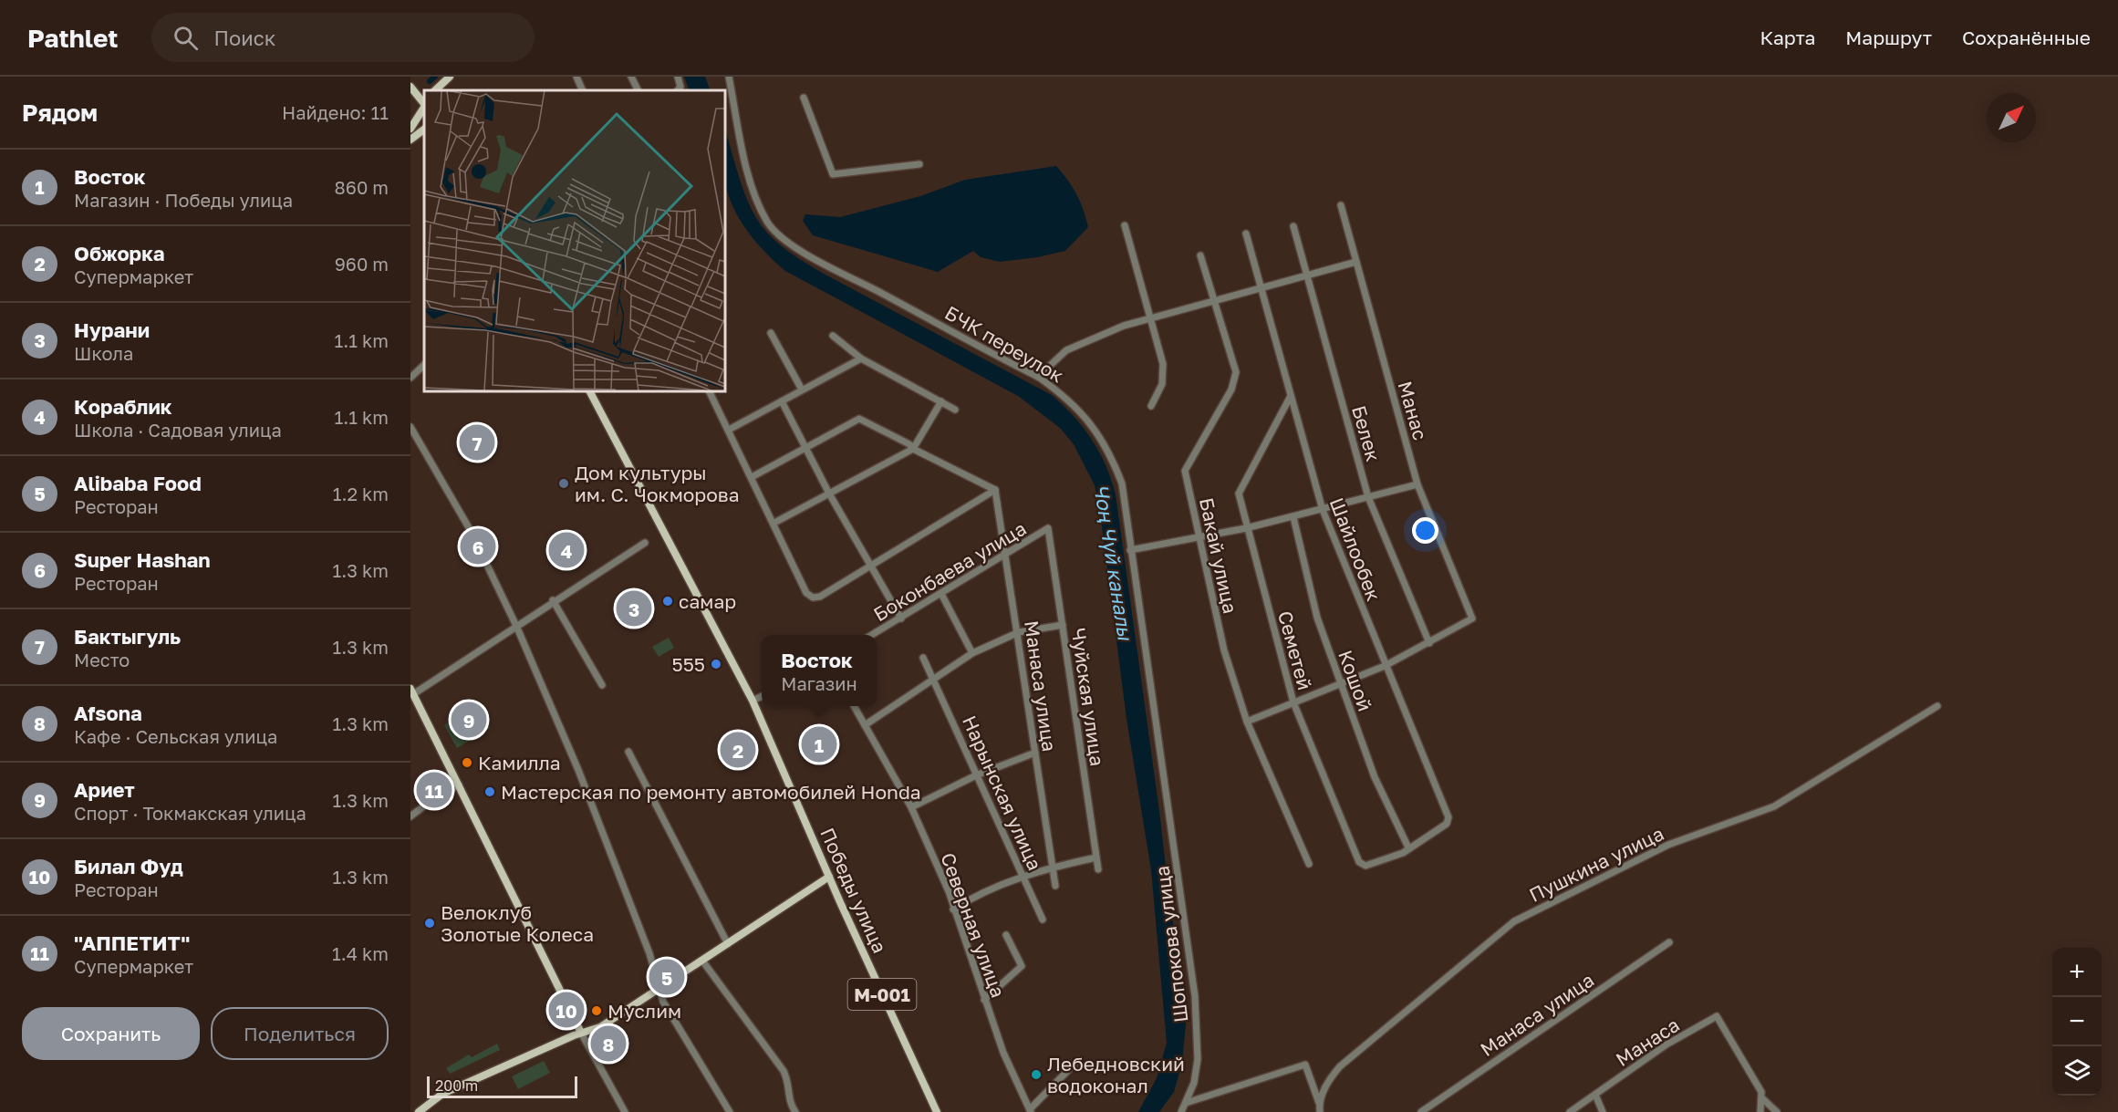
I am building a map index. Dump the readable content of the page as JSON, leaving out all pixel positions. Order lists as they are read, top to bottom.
{
  "streets": {
    "main road": ["Победы улица", "М-001"],
    "street": [
      "БЧК переулок",
      "Манас",
      "Белек",
      "Шайлообек",
      "Бакай улица",
      "Боконбаева улица",
      "Семетей",
      "Кошой",
      "Манаса улица",
      "Чуйская улица",
      "Нарынская улица",
      "Пушкина улица",
      "Северная улица",
      "Шопокова улица",
      "Манаса"
    ]
  },
  "crossings": [
    ["БЧК переулок", "Шопокова улица"],
    ["Манас", "Белек"],
    ["Шайлообек", "Семетей"],
    ["Шайлообек", "Кошой"],
    ["Боконбаева улица", "Манаса улица"],
    ["Боконбаева улица", "Чуйская улица"],
    ["Семетей", "Кошой"]
  ],
  "water": ["Чоң Чүй каналы"],
  "places": [
    "Дом культуры им. С. Чокморова",
    "самар",
    "555",
    "Камилла",
    "Мастерская по ремонту автомобилей Honda",
    "Велоклуб Золотые Колеса",
    "Муслим",
    "Лебедновский водоконал"
  ],
  "scale_bar": "200 m",
  "north": "top right",
  "page": {
    "header": "Pathlet",
    "search": "Поиск",
    "nav": ["Карта", "Маршрут", "Сохранённые"],
    "heading": ["Рядом", "Найдено: 11"],
    "list": [
      {
        "mark": "1",
        "name": "Восток",
        "note": "Магазин · Победы улица",
        "value": "860 m"
      },
      {
        "mark": "2",
        "name": "Обжорка",
        "note": "Супермаркет",
        "value": "960 m"
      },
      {
        "mark": "3",
        "name": "Нурани",
        "note": "Школа",
        "value": "1.1 km"
      },
      {
        "mark": "4",
        "name": "Кораблик",
        "note": "Школа · Садовая улица",
        "value": "1.1 km"
      },
      {
        "mark": "5",
        "name": "Alibaba Food",
        "note": "Ресторан",
        "value": "1.2 km"
      },
      {
        "mark": "6",
        "name": "Super Hashan",
        "note": "Ресторан",
        "value": "1.3 km"
      },
      {
        "mark": "7",
        "name": "Бактыгуль",
        "note": "Место",
        "value": "1.3 km"
      },
      {
        "mark": "8",
        "name": "Afsona",
        "note": "Кафе · Сельская улица",
        "value": "1.3 km"
      },
      {
        "mark": "9",
        "name": "Ариет",
        "note": "Спорт · Токмакская улица",
        "value": "1.3 km"
      },
      {
        "mark": "10",
        "name": "Билал Фуд",
        "note": "Ресторан",
        "value": "1.3 km"
      },
      {
        "mark": "11",
        "name": "\"АППЕТИТ\"",
        "note": "Супермаркет",
        "value": "1.4 km"
      }
    ],
    "pins": [
      "7",
      "6",
      "4",
      "3",
      "9",
      "1",
      "2",
      "11",
      "5",
      "10",
      "8"
    ],
    "popup": ["Восток", "Магазин"],
    "map_buttons": ["+", "−"],
    "buttons": ["Сохранить", "Поделиться"],
    "scale": "200 m"
  }
}
